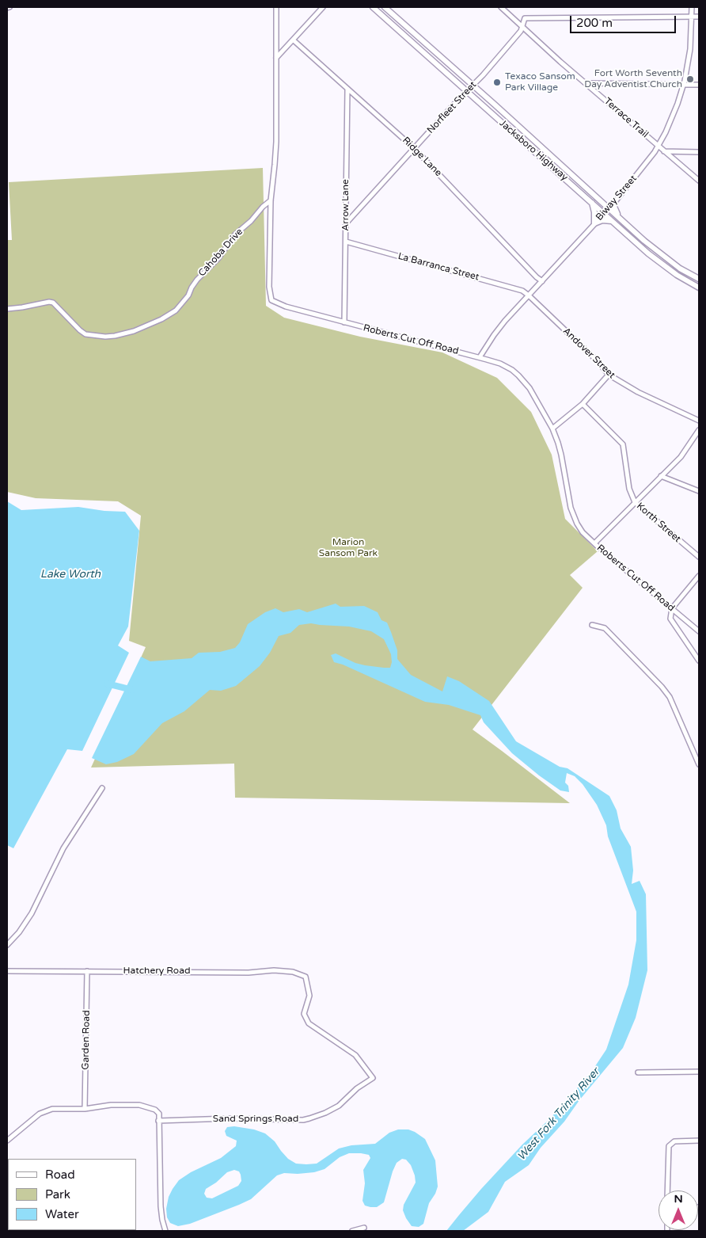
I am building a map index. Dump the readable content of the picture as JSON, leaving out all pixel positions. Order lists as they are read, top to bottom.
{
  "streets": {
    "main road": ["Jacksboro Highway"],
    "street": [
      "Norfleet Street",
      "Terrace Trail",
      "Ridge Lane",
      "Biway Street",
      "Arrow Lane",
      "Cahoba Drive",
      "La Barranca Street",
      "Roberts Cut Off Road",
      "Andover Street",
      "Korth Street",
      "Hatchery Road",
      "Garden Road",
      "Sand Springs Road"
    ]
  },
  "crossings": [
    ["Norfleet Street", "Terrace Trail"],
    ["Norfleet Street", "Jacksboro Highway"],
    ["Norfleet Street", "Ridge Lane"],
    ["Norfleet Street", "Biway Street"],
    ["Norfleet Street", "Arrow Lane"],
    ["Terrace Trail", "Biway Street"],
    ["Jacksboro Highway", "Biway Street"],
    ["Ridge Lane", "Biway Street"],
    ["Ridge Lane", "Arrow Lane"],
    ["Biway Street", "La Barranca Street"],
    ["Biway Street", "Roberts Cut Off Road"],
    ["Biway Street", "Andover Street"],
    ["Arrow Lane", "La Barranca Street"],
    ["Arrow Lane", "Roberts Cut Off Road"],
    ["Cahoba Drive", "Roberts Cut Off Road"],
    ["La Barranca Street", "Andover Street"],
    ["Hatchery Road", "Garden Road"],
    ["Hatchery Road", "Sand Springs Road"]
  ],
  "water": ["Lake Worth", "West Fork Trinity River"],
  "parks": ["Marion Sansom Park"],
  "places": ["Fort Worth Seventh Day Adventist Church", "Texaco Sansom Park Village"],
  "legend": ["Road", "Park", "Water"],
  "scale_bar": "200 m",
  "north": "top"
}
